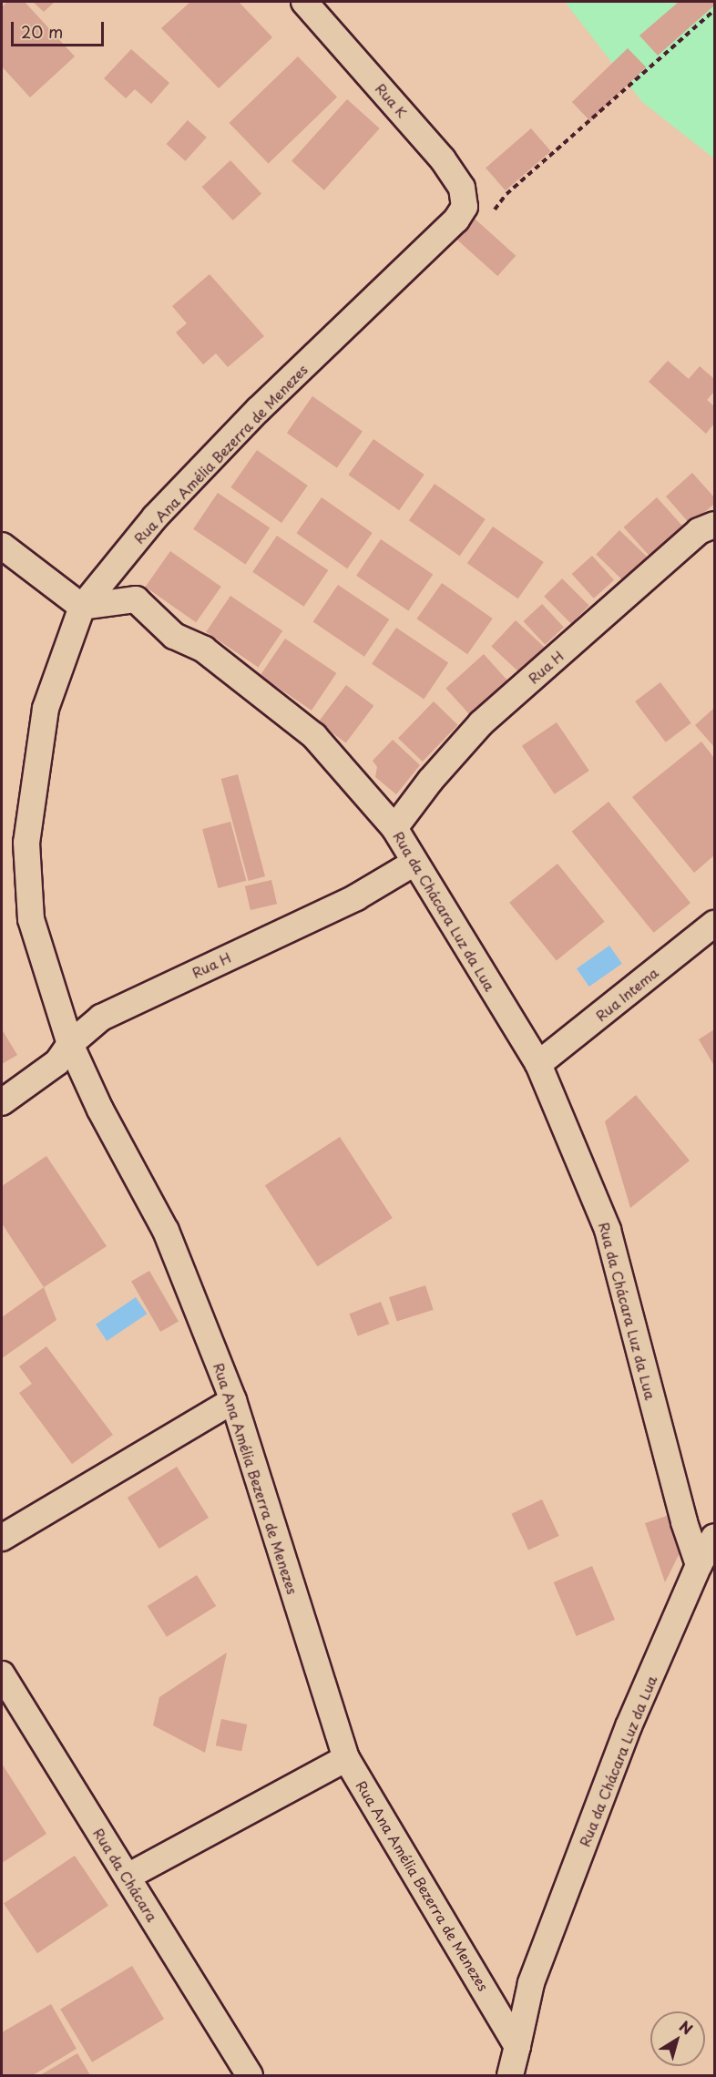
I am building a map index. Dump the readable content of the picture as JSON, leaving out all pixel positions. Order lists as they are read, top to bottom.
{
  "streets": {
    "street": [
      "Rua K",
      "Rua Ana Amélia Bezerra de Menezes",
      "Rua H",
      "Rua da Chácara Luz da Lua",
      "Rua Intema",
      "Rua da Chácara"
    ]
  },
  "crossings": [
    ["Rua K", "Rua Ana Amélia Bezerra de Menezes"],
    ["Rua Ana Amélia Bezerra de Menezes", "Rua H"],
    ["Rua Ana Amélia Bezerra de Menezes", "Rua da Chácara Luz da Lua"],
    ["Rua H", "Rua da Chácara Luz da Lua"],
    ["Rua da Chácara Luz da Lua", "Rua Intema"]
  ],
  "scale_bar": "20 m",
  "north": "top right"
}
